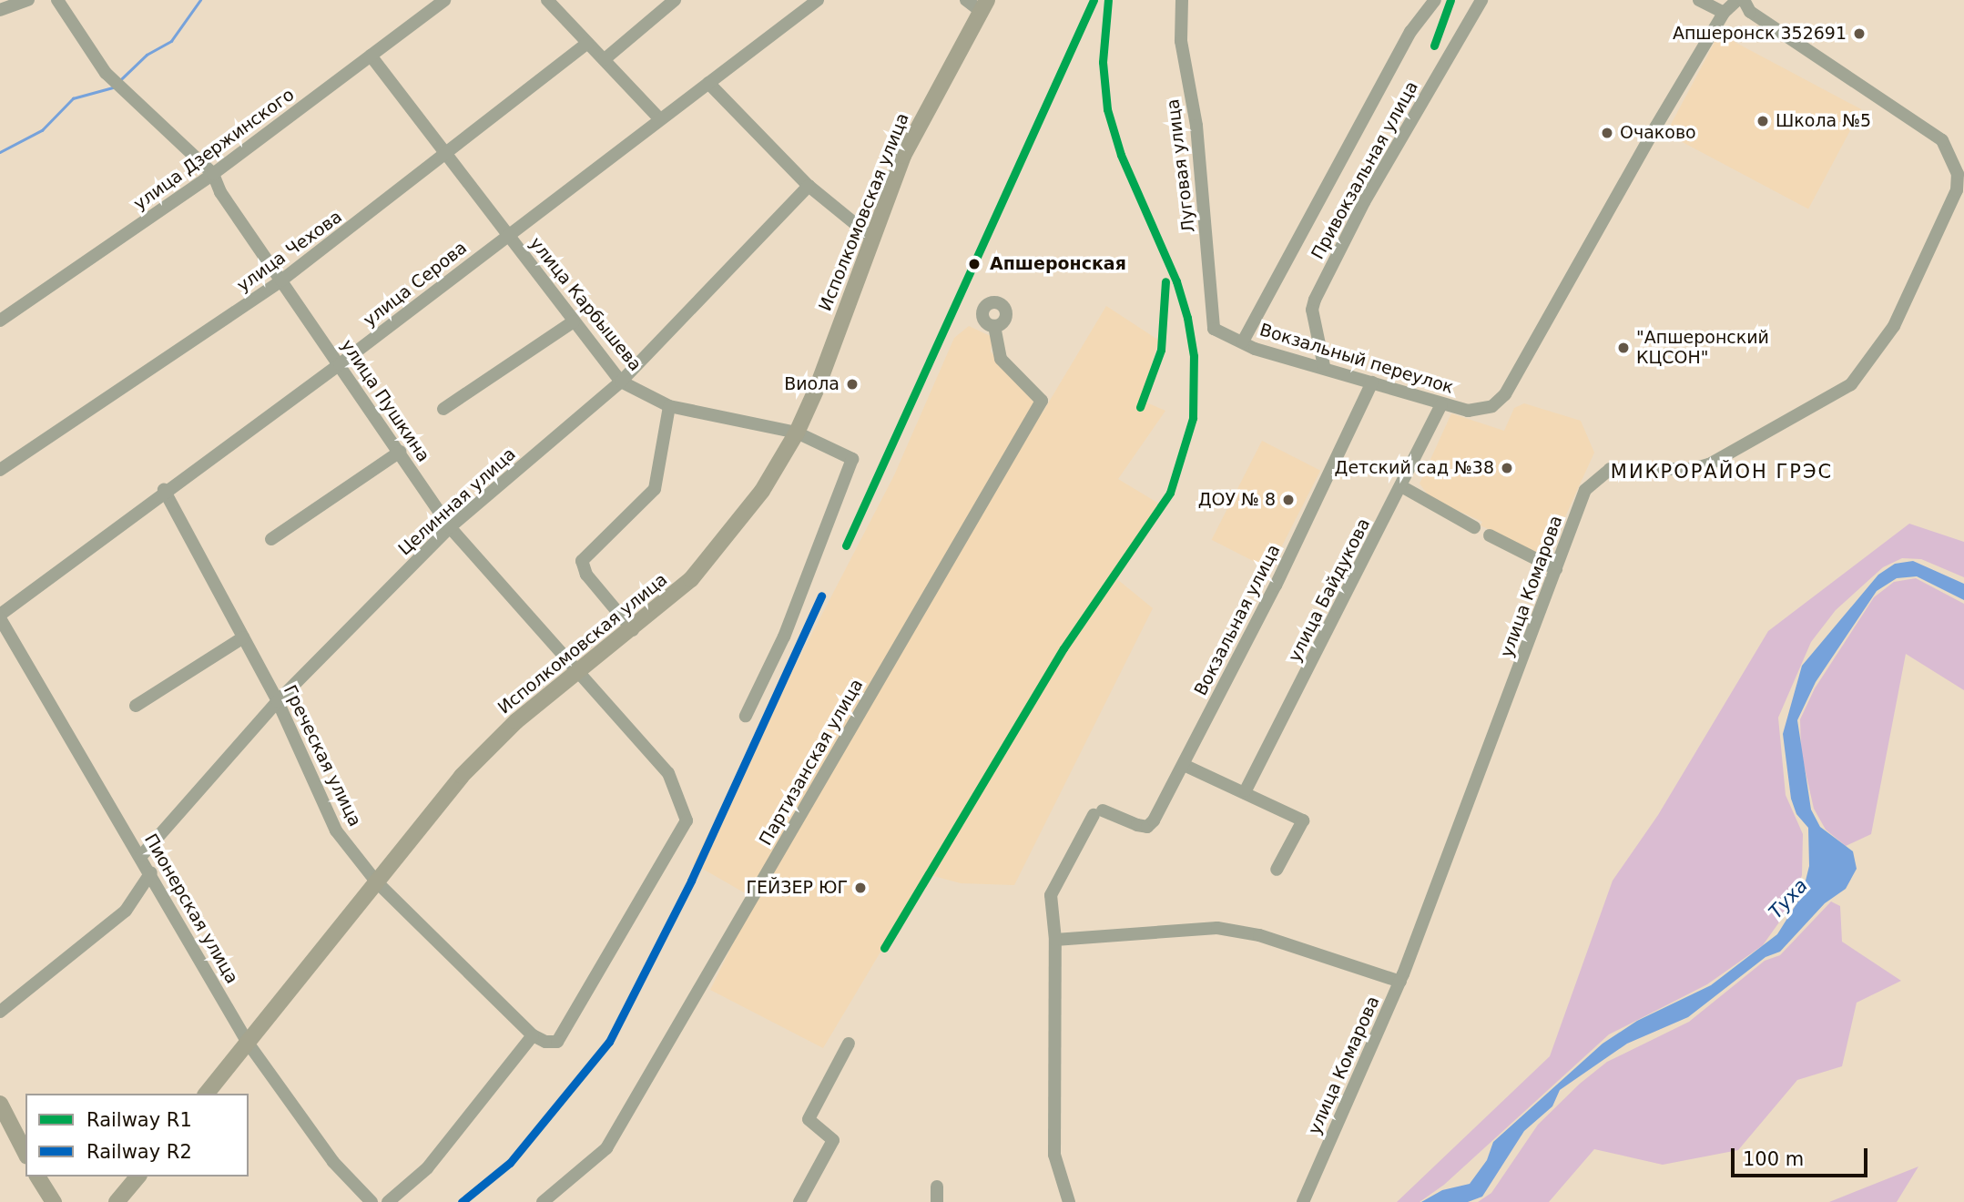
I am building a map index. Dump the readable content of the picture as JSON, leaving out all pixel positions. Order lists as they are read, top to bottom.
{
  "streets": {
    "main road": ["Исполкомовская улица"],
    "street": [
      "улица Дзержинского",
      "Луговая улица",
      "Привокзальная улица",
      "улица Чехова",
      "улица Серова",
      "улица Карбышева",
      "Вокзальный переулок",
      "улица Пушкина",
      "Целинная улица",
      "улица Комарова",
      "улица Байдукова",
      "Вокзальная улица",
      "Греческая улица",
      "Партизанская улица",
      "Пионерская улица"
    ]
  },
  "crossings": [
    ["улица Дзержинского", "улица Карбышева"],
    ["улица Дзержинского", "улица Пушкина"],
    ["Луговая улица", "Вокзальный переулок"],
    ["Привокзальная улица", "Вокзальный переулок"],
    ["Исполкомовская улица", "улица Карбышева"],
    ["Исполкомовская улица", "улица Пушкина"],
    ["Исполкомовская улица", "Греческая улица"],
    ["Исполкомовская улица", "Пионерская улица"],
    ["улица Чехова", "улица Карбышева"],
    ["улица Чехова", "улица Пушкина"],
    ["улица Серова", "улица Карбышева"],
    ["улица Серова", "улица Пушкина"],
    ["улица Серова", "Греческая улица"],
    ["улица Серова", "Пионерская улица"],
    ["улица Карбышева", "Целинная улица"],
    ["Вокзальный переулок", "улица Байдукова"],
    ["Вокзальный переулок", "Вокзальная улица"],
    ["улица Пушкина", "Целинная улица"],
    ["улица Пушкина", "Греческая улица"],
    ["Целинная улица", "Греческая улица"],
    ["Целинная улица", "Пионерская улица"]
  ],
  "districts": ["МИКРОРАЙОН ГРЭС"],
  "water": ["Туха"],
  "places": [
    "Апшеронск 352691",
    "Школа №5",
    "Очаково",
    "Апшеронская",
    "\"Апшеронский КЦСОН\"",
    "Виола",
    "Детский сад №38",
    "ДОУ № 8",
    "ГЕЙЗЕР ЮГ"
  ],
  "lines": ["rail line R1", "rail line R2"],
  "legend": ["Railway R1", "Railway R2"],
  "scale_bar": "100 m"
}
